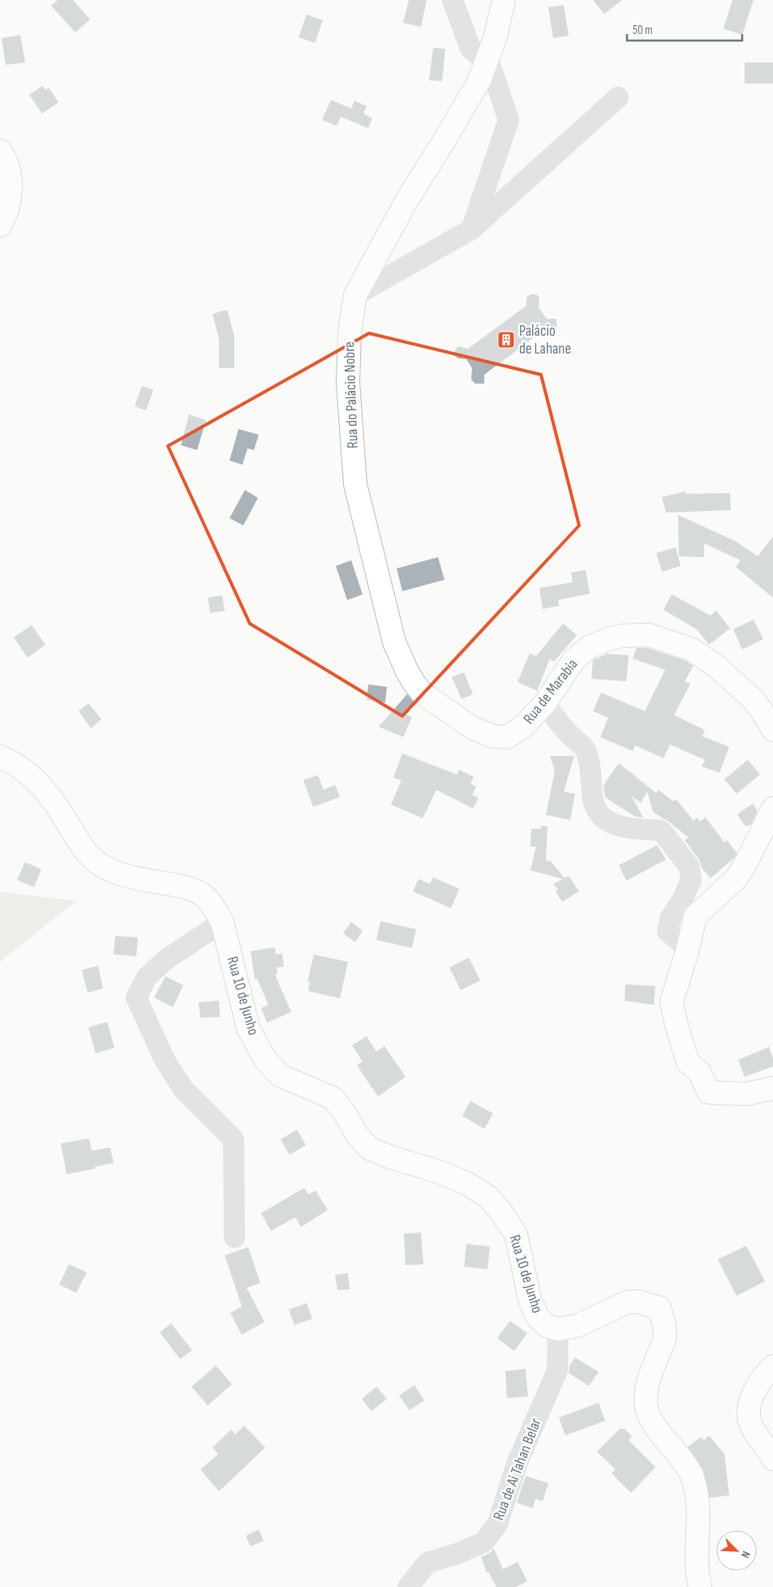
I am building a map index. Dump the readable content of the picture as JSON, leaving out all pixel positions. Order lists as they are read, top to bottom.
{
  "streets": {
    "main road": ["Rua do Palácio Nobre", "Rua de Marabia", "Rua 10 de Junho"],
    "street": ["Rua de Ai Tahan Belar"]
  },
  "crossings": [
    ["Rua do Palácio Nobre", "Rua de Marabia"],
    ["Rua 10 de Junho", "Rua de Ai Tahan Belar"]
  ],
  "places": {
    "building": ["Palácio de Lahane"]
  },
  "scale_bar": "50 m",
  "north": "bottom right"
}
